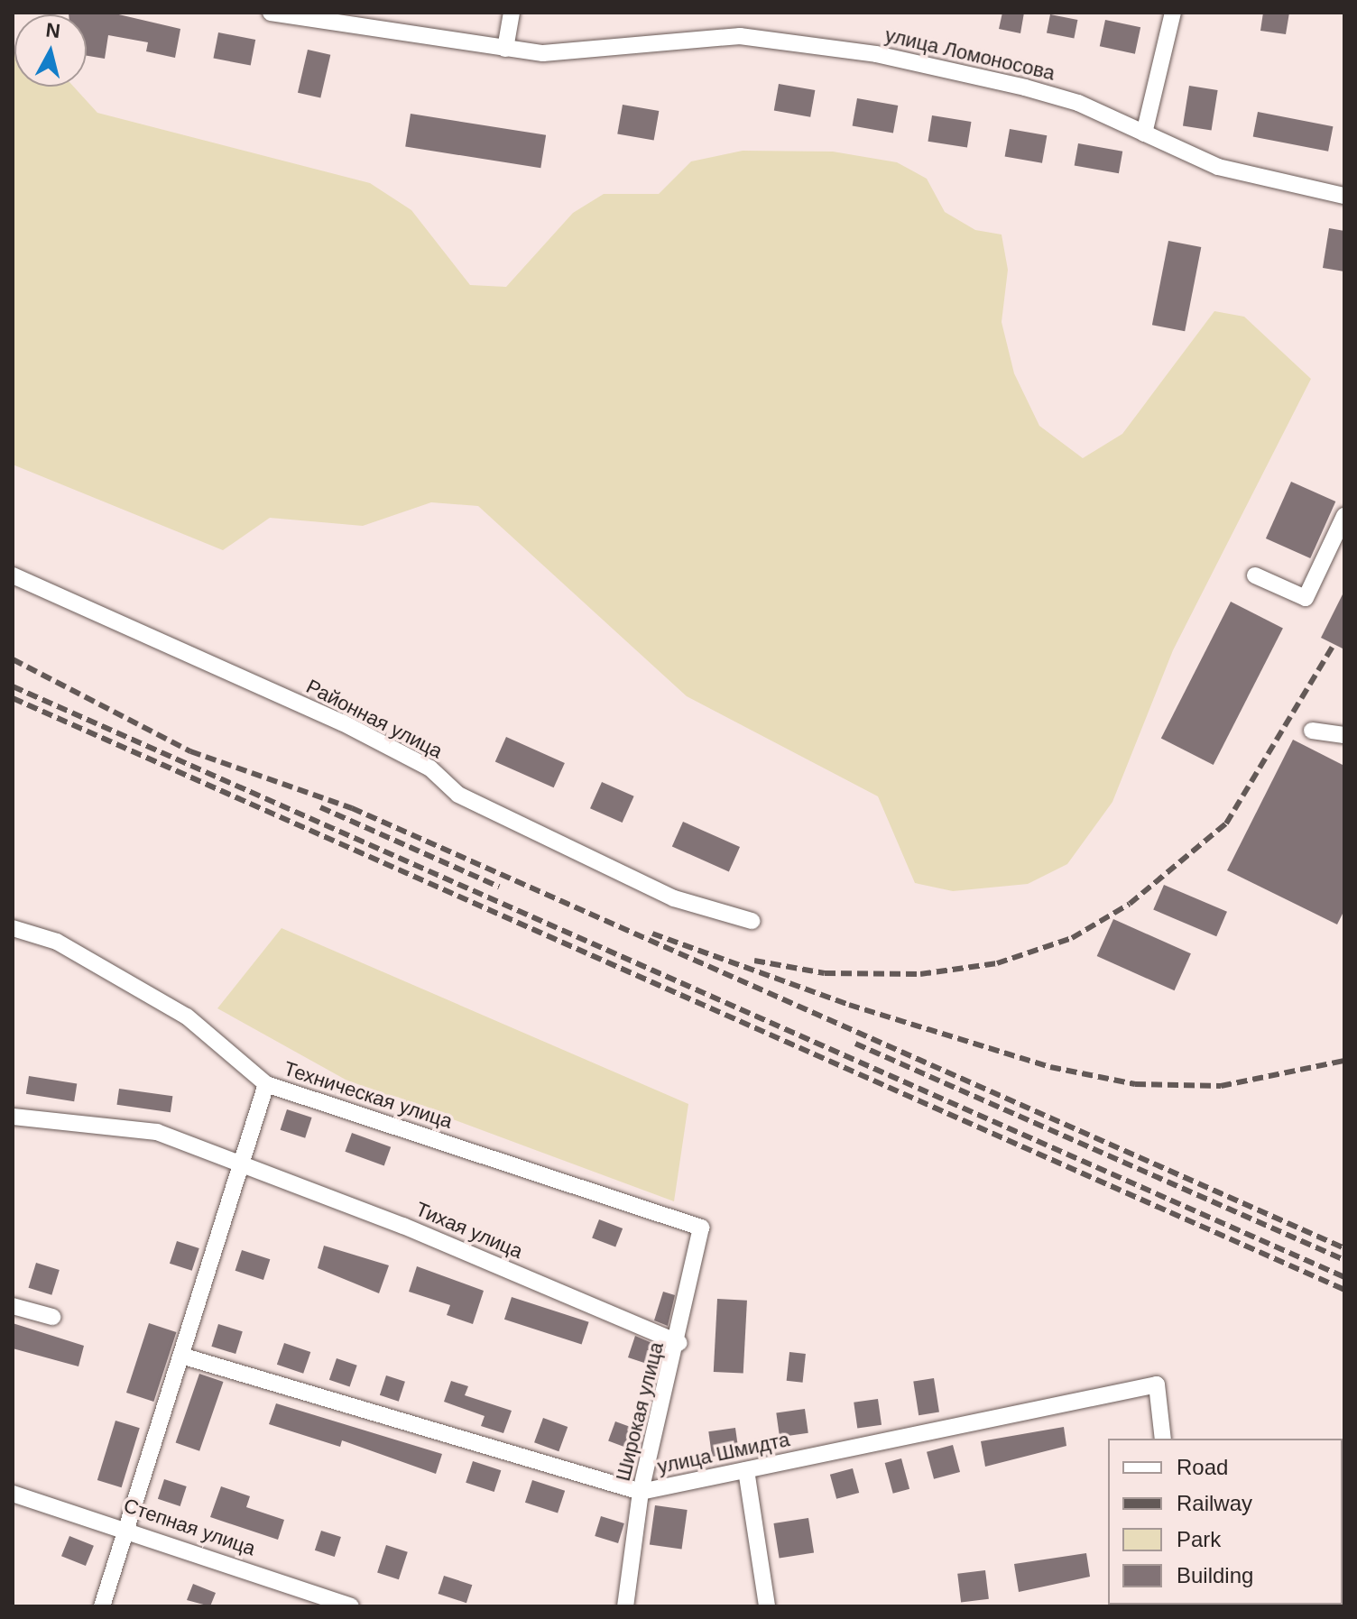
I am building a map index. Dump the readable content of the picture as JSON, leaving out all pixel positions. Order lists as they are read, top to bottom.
{
  "streets": {
    "street": [
      "улица Ломоносова",
      "Районная улица",
      "Техническая улица",
      "Тихая улица",
      "Широкая улица",
      "улица Шмидта",
      "Степная улица"
    ]
  },
  "crossings": [
    ["Техническая улица", "Широкая улица"],
    ["Тихая улица", "Широкая улица"],
    ["Широкая улица", "улица Шмидта"]
  ],
  "legend": [
    "Road",
    "Railway",
    "Park",
    "Building"
  ],
  "north": "top"
}
